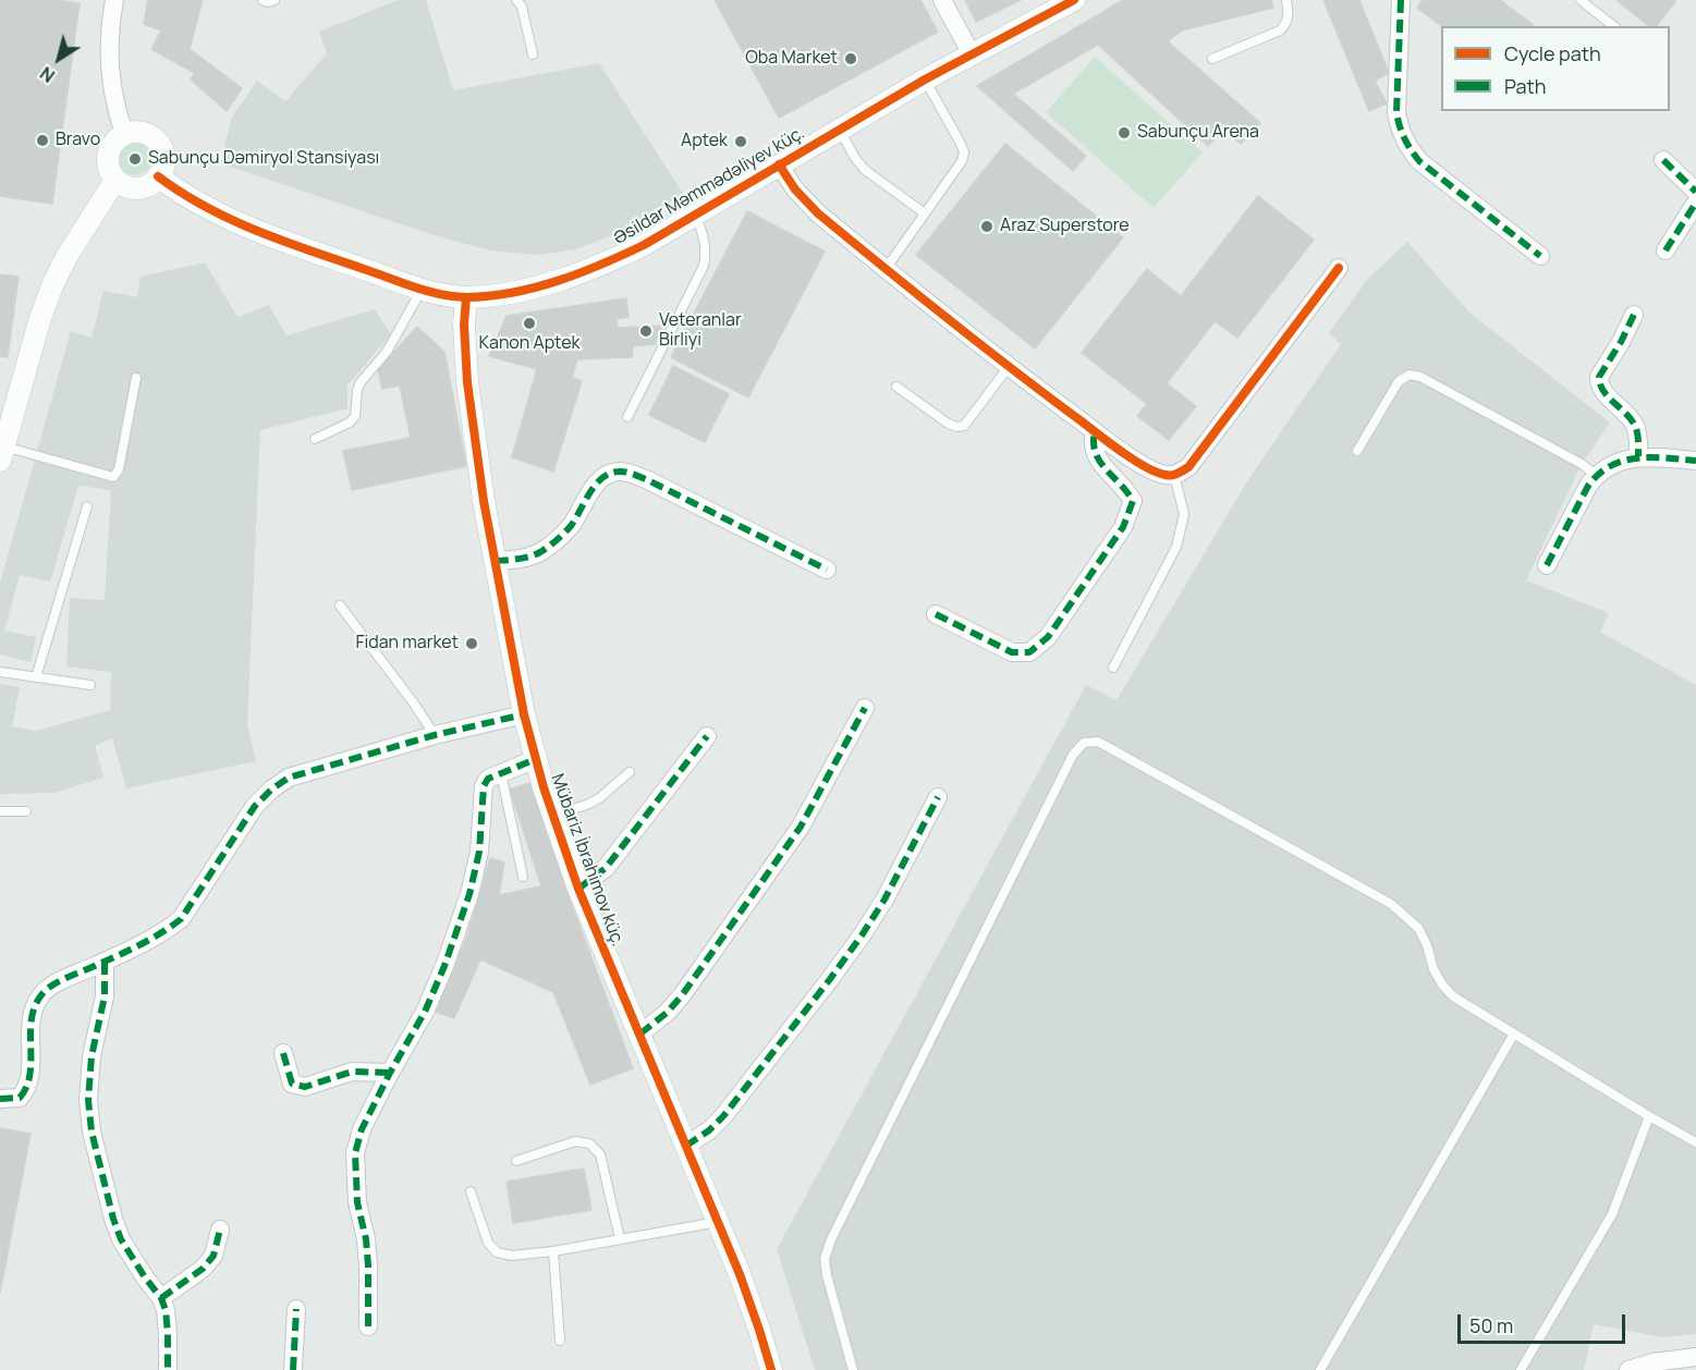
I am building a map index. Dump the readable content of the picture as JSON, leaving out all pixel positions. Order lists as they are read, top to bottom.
{
  "streets": {
    "street": ["Əsildar Məmmədəliyev küç.", "Mübariz İbrahimov küç."]
  },
  "crossings": [
    ["Əsildar Məmmədəliyev küç.", "Mübariz İbrahimov küç."]
  ],
  "places": [
    "Oba Market",
    "Sabunçu Arena",
    "Bravo",
    "Aptek",
    "Sabunçu Dəmiryol Stansiyası",
    "Araz Superstore",
    "Kanon Aptek",
    "Veteranlar Birliyi",
    "Fidan market"
  ],
  "legend": ["Cycle path", "Path"],
  "scale_bar": "50 m",
  "north": "bottom left"
}
